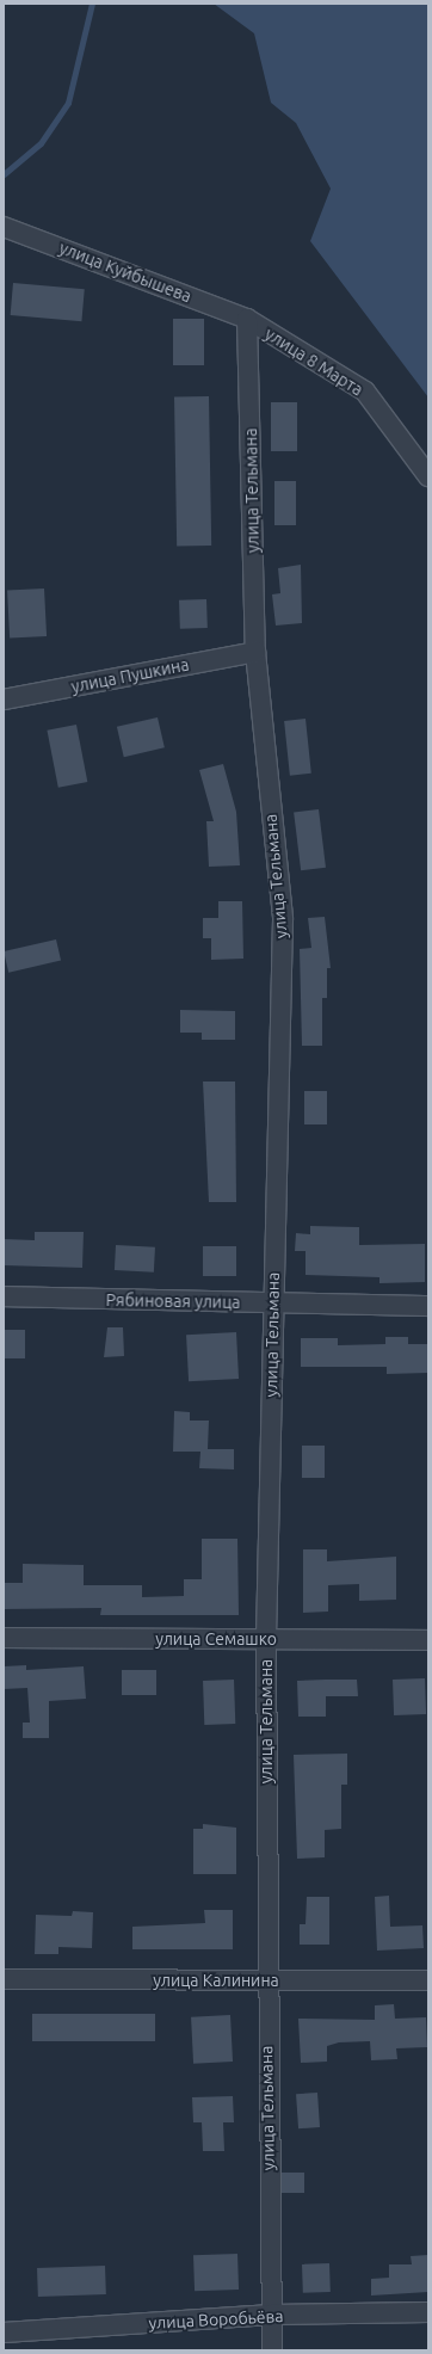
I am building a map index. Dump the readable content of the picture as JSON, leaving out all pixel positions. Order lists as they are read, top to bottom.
{
  "streets": {
    "street": [
      "улица Куйбышева",
      "улица 8 Марта",
      "улица Тельмана",
      "улица Пушкина",
      "Рябиновая улица",
      "улица Семашко",
      "улица Калинина",
      "улица Воробьёва"
    ]
  },
  "crossings": [
    ["улица Куйбышева", "улица 8 Марта"],
    ["улица Куйбышева", "улица Тельмана"],
    ["улица 8 Марта", "улица Тельмана"],
    ["улица Тельмана", "улица Пушкина"],
    ["улица Тельмана", "Рябиновая улица"],
    ["улица Тельмана", "улица Семашко"],
    ["улица Тельмана", "улица Калинина"],
    ["улица Тельмана", "улица Воробьёва"]
  ]
}
